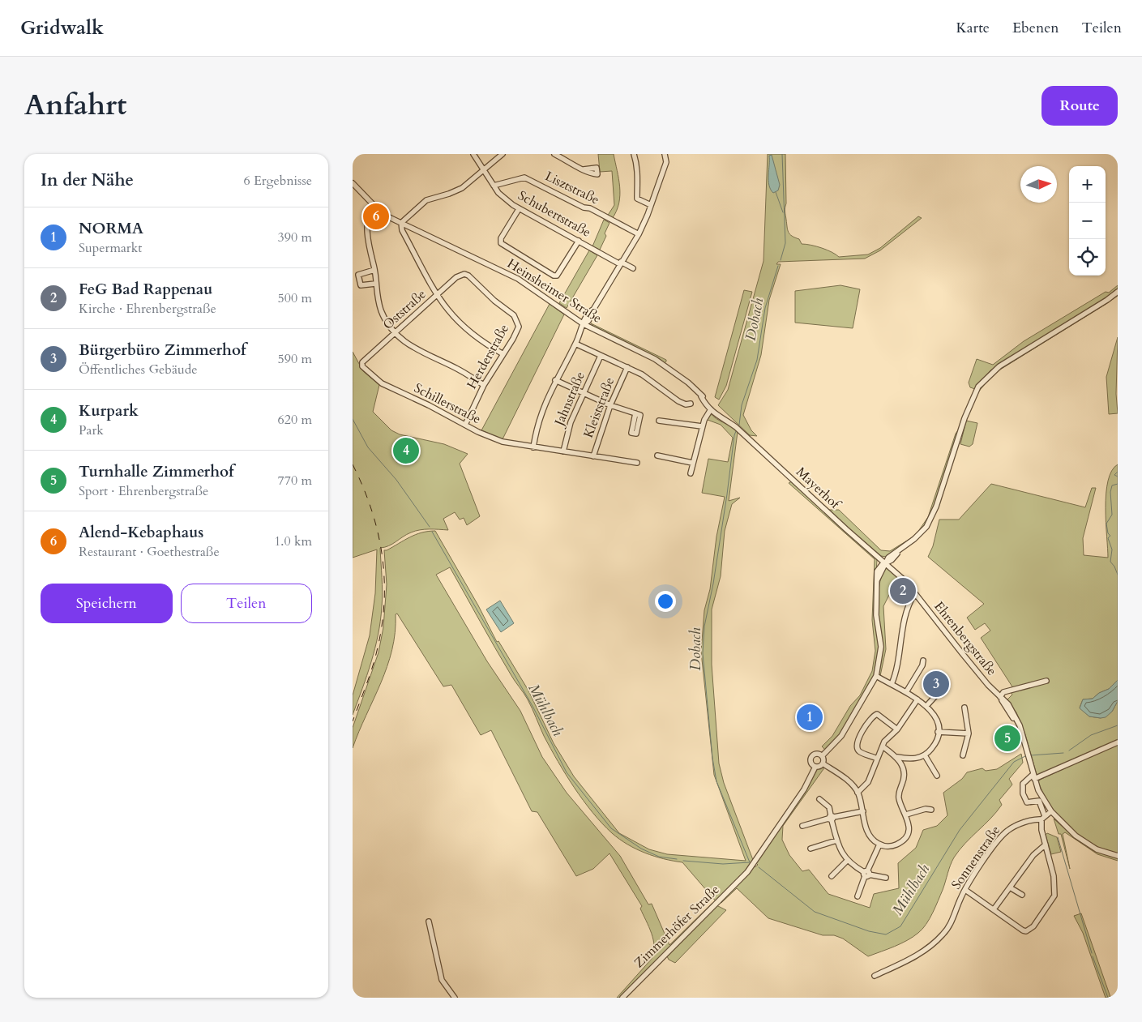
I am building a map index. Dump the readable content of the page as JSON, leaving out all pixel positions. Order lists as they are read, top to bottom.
{
  "streets": {
    "street": [
      "Lisztstraße",
      "Schubertstraße",
      "Heinsheimer Straße",
      "Oststraße",
      "Herderstraße",
      "Jahnstraße",
      "Schillerstraße",
      "Kleiststraße",
      "Mayerhof",
      "Ehrenbergstraße",
      "Sonnenstraße",
      "Zimmerhöfer Straße"
    ]
  },
  "crossings": [
    ["Lisztstraße", "Schubertstraße"],
    ["Heinsheimer Straße", "Mayerhof"],
    ["Oststraße", "Herderstraße"],
    ["Oststraße", "Schillerstraße"],
    ["Herderstraße", "Schillerstraße"],
    ["Jahnstraße", "Schillerstraße"],
    ["Schillerstraße", "Kleiststraße"],
    ["Mayerhof", "Ehrenbergstraße"],
    ["Ehrenbergstraße", "Sonnenstraße"]
  ],
  "water": ["Dobach", "Mühlbach"],
  "north": "right",
  "page": {
    "header": "Gridwalk",
    "nav": ["Karte", "Ebenen", "Teilen"],
    "title": "Anfahrt",
    "buttons": [
      "Route",
      ["Speichern", "Teilen"]
    ],
    "heading": ["In der Nähe", "6 Ergebnisse"],
    "map_buttons": ["+", "−"],
    "pins": [
      "6",
      "4",
      "2",
      "3",
      "1",
      "5"
    ],
    "list": [
      {
        "mark": "1",
        "name": "NORMA",
        "note": "Supermarkt",
        "value": "390 m"
      },
      {
        "mark": "2",
        "name": "FeG Bad Rappenau",
        "note": "Kirche · Ehrenbergstraße",
        "value": "500 m"
      },
      {
        "mark": "3",
        "name": "Bürgerbüro Zimmerhof",
        "note": "Öffentliches Gebäude",
        "value": "590 m"
      },
      {
        "mark": "4",
        "name": "Kurpark",
        "note": "Park",
        "value": "620 m"
      },
      {
        "mark": "5",
        "name": "Turnhalle Zimmerhof",
        "note": "Sport · Ehrenbergstraße",
        "value": "770 m"
      },
      {
        "mark": "6",
        "name": "Alend-Kebaphaus",
        "note": "Restaurant · Goethestraße",
        "value": "1.0 km"
      }
    ]
  }
}
